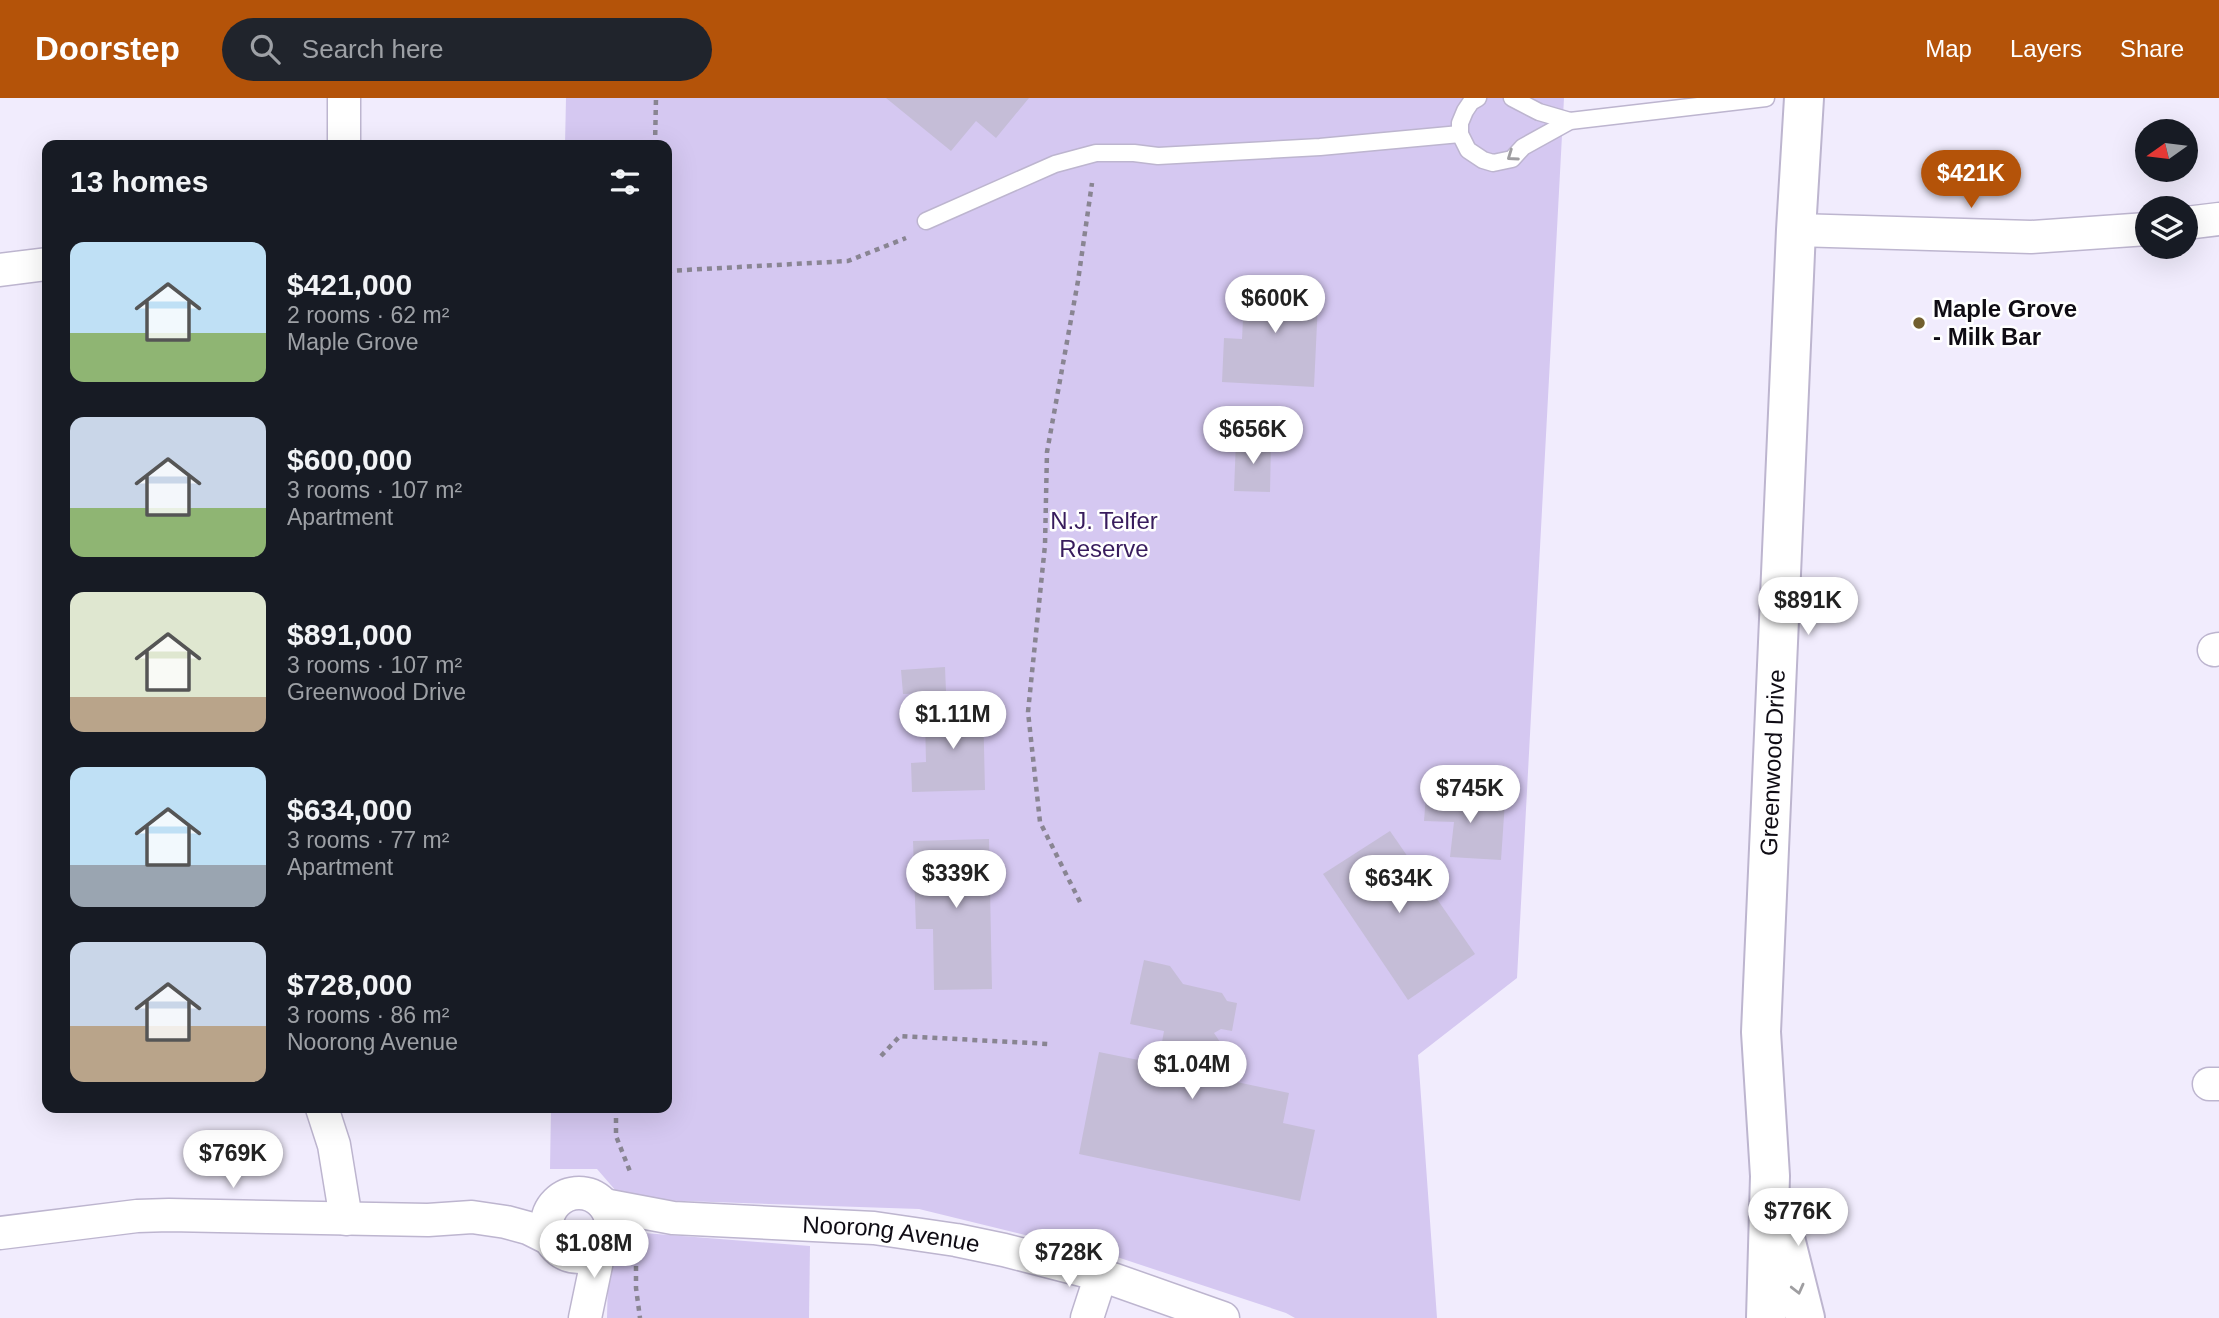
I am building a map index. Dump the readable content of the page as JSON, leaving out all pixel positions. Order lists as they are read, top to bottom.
{
  "streets": {
    "street": ["Greenwood Drive", "Noorong Avenue"]
  },
  "parks": ["N.J. Telfer Reserve"],
  "places": ["Maple Grove - Milk Bar"],
  "north": "left",
  "page": {
    "header": "Doorstep",
    "search": "Search here",
    "nav": ["Map", "Layers", "Share"],
    "heading": "13 homes",
    "price": [
      "$421K",
      "$600K",
      "$656K",
      "$891K",
      "$1.11M",
      "$745K",
      "$339K",
      "$634K",
      "$1.04M",
      "$769K",
      "$776K",
      "$1.08M",
      "$728K"
    ],
    "list": [
      {
        "name": "$421,000",
        "note": "2 rooms · 62 m² · Maple Grove"
      },
      {
        "name": "$600,000",
        "note": "3 rooms · 107 m² · Apartment"
      },
      {
        "name": "$891,000",
        "note": "3 rooms · 107 m² · Greenwood Drive"
      },
      {
        "name": "$634,000",
        "note": "3 rooms · 77 m² · Apartment"
      },
      {
        "name": "$728,000",
        "note": "3 rooms · 86 m² · Noorong Avenue"
      }
    ]
  }
}
